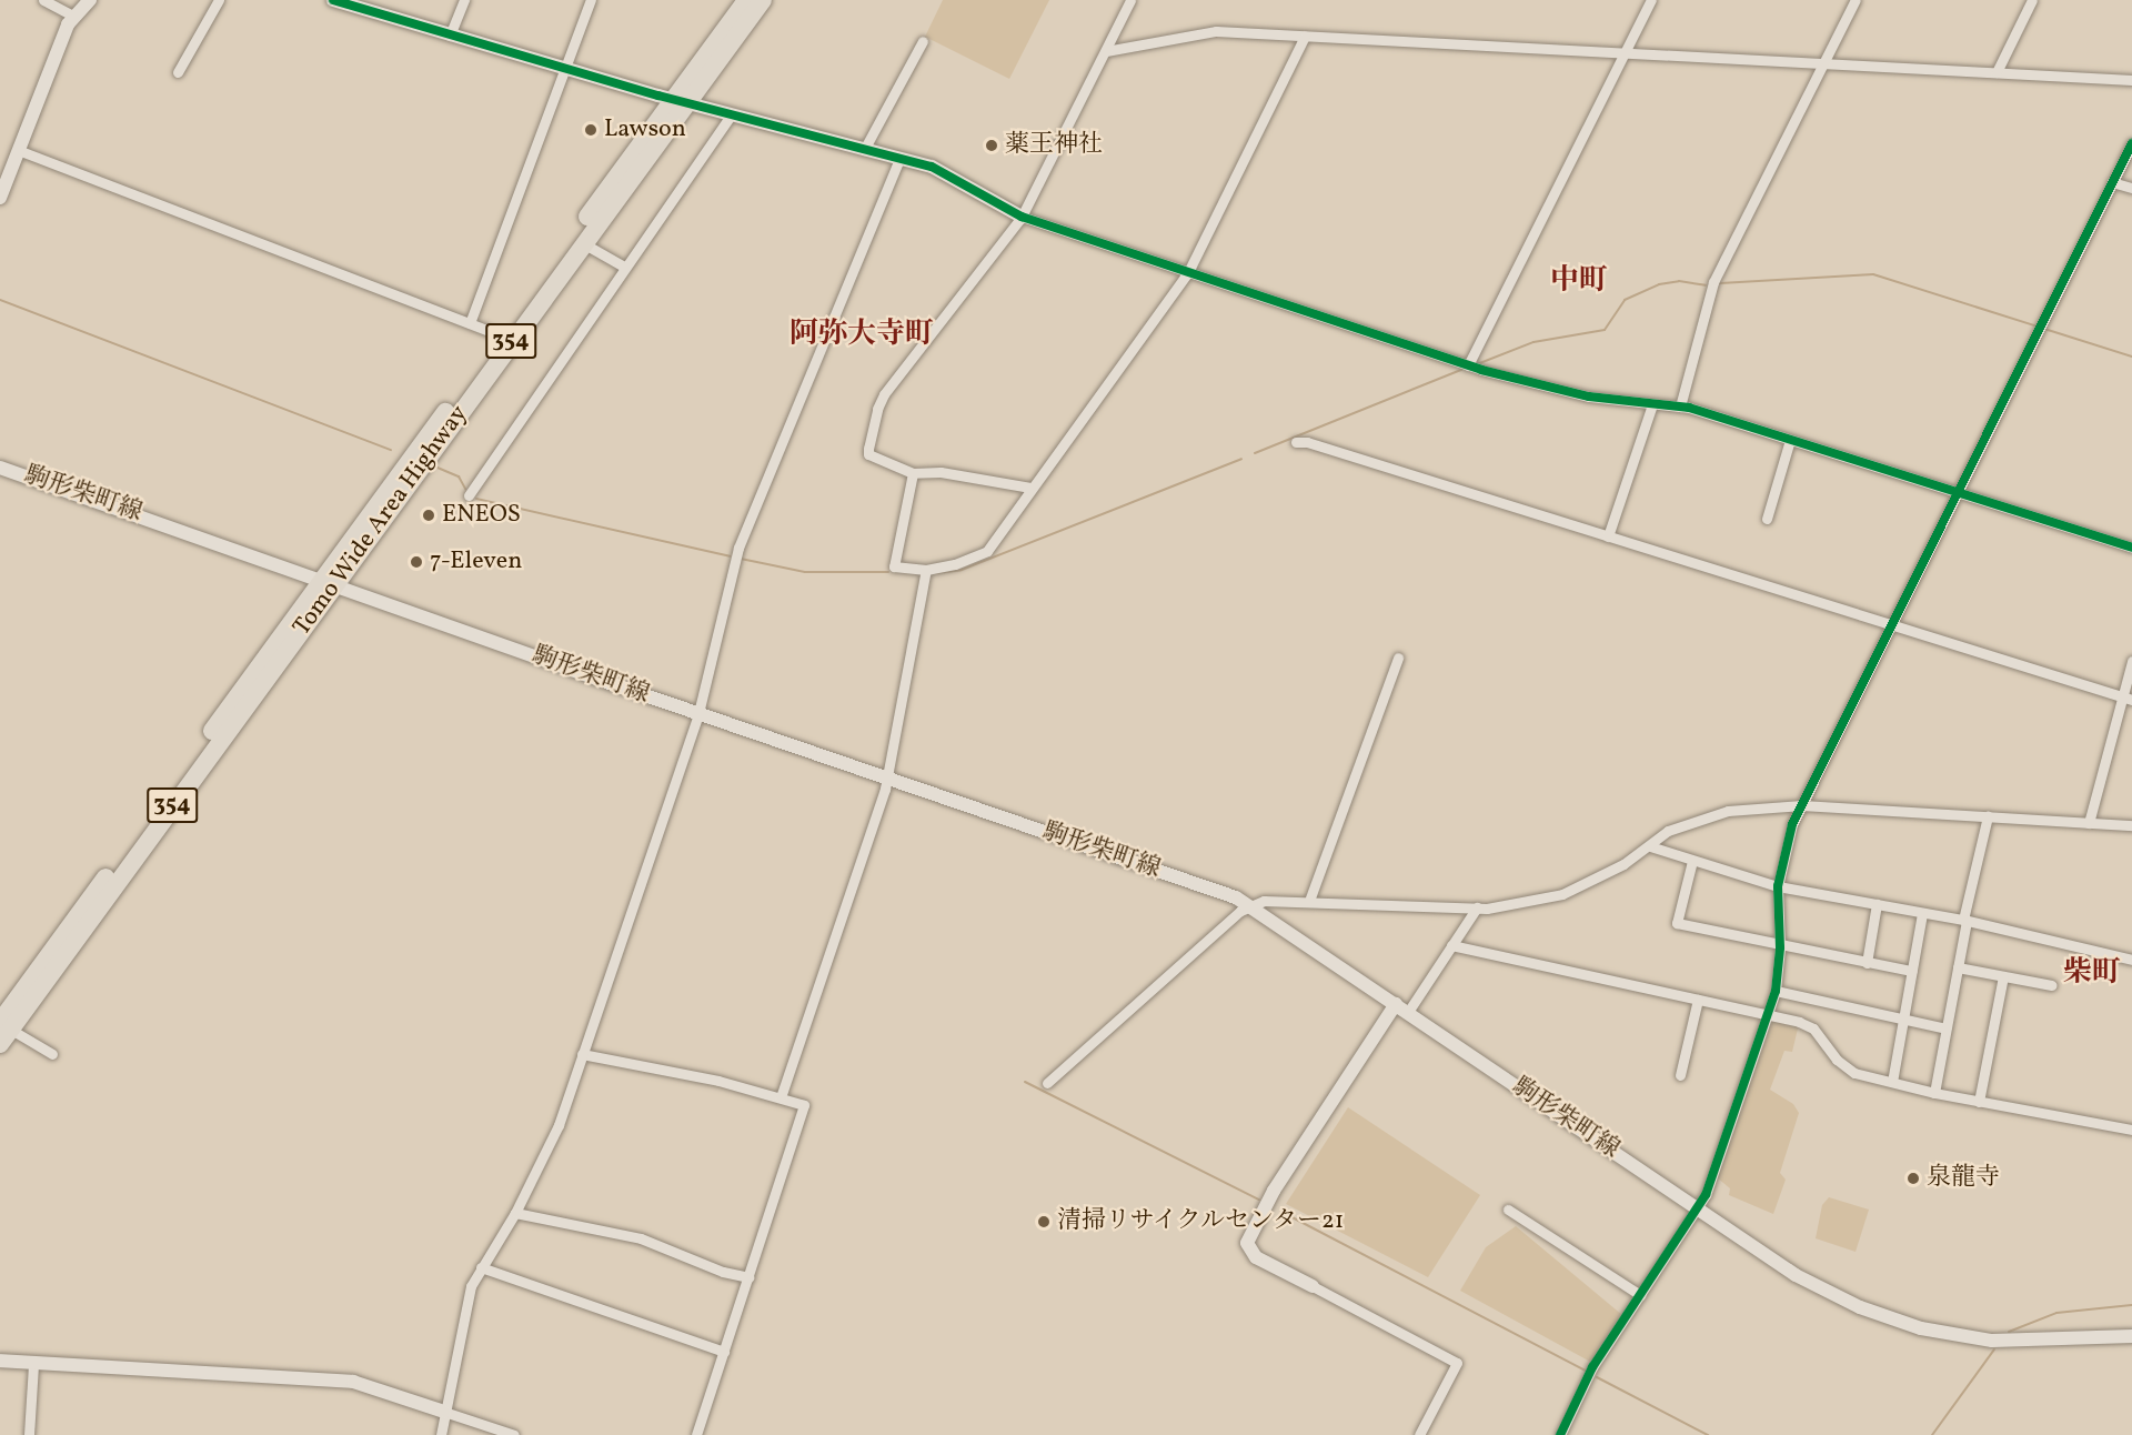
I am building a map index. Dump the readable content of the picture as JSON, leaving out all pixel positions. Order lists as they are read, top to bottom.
{
  "streets": {
    "highway": ["354", "Tomo Wide Area Highway"],
    "main road": ["駒形柴町線"]
  },
  "crossings": [
    ["駒形柴町線", "Tomo Wide Area Highway"]
  ],
  "districts": ["中町", "阿弥大寺町", "柴町"],
  "places": [
    "Lawson",
    "薬王神社",
    "ENEOS",
    "7-Eleven",
    "泉龍寺",
    "清掃リサイクルセンター21"
  ]
}
